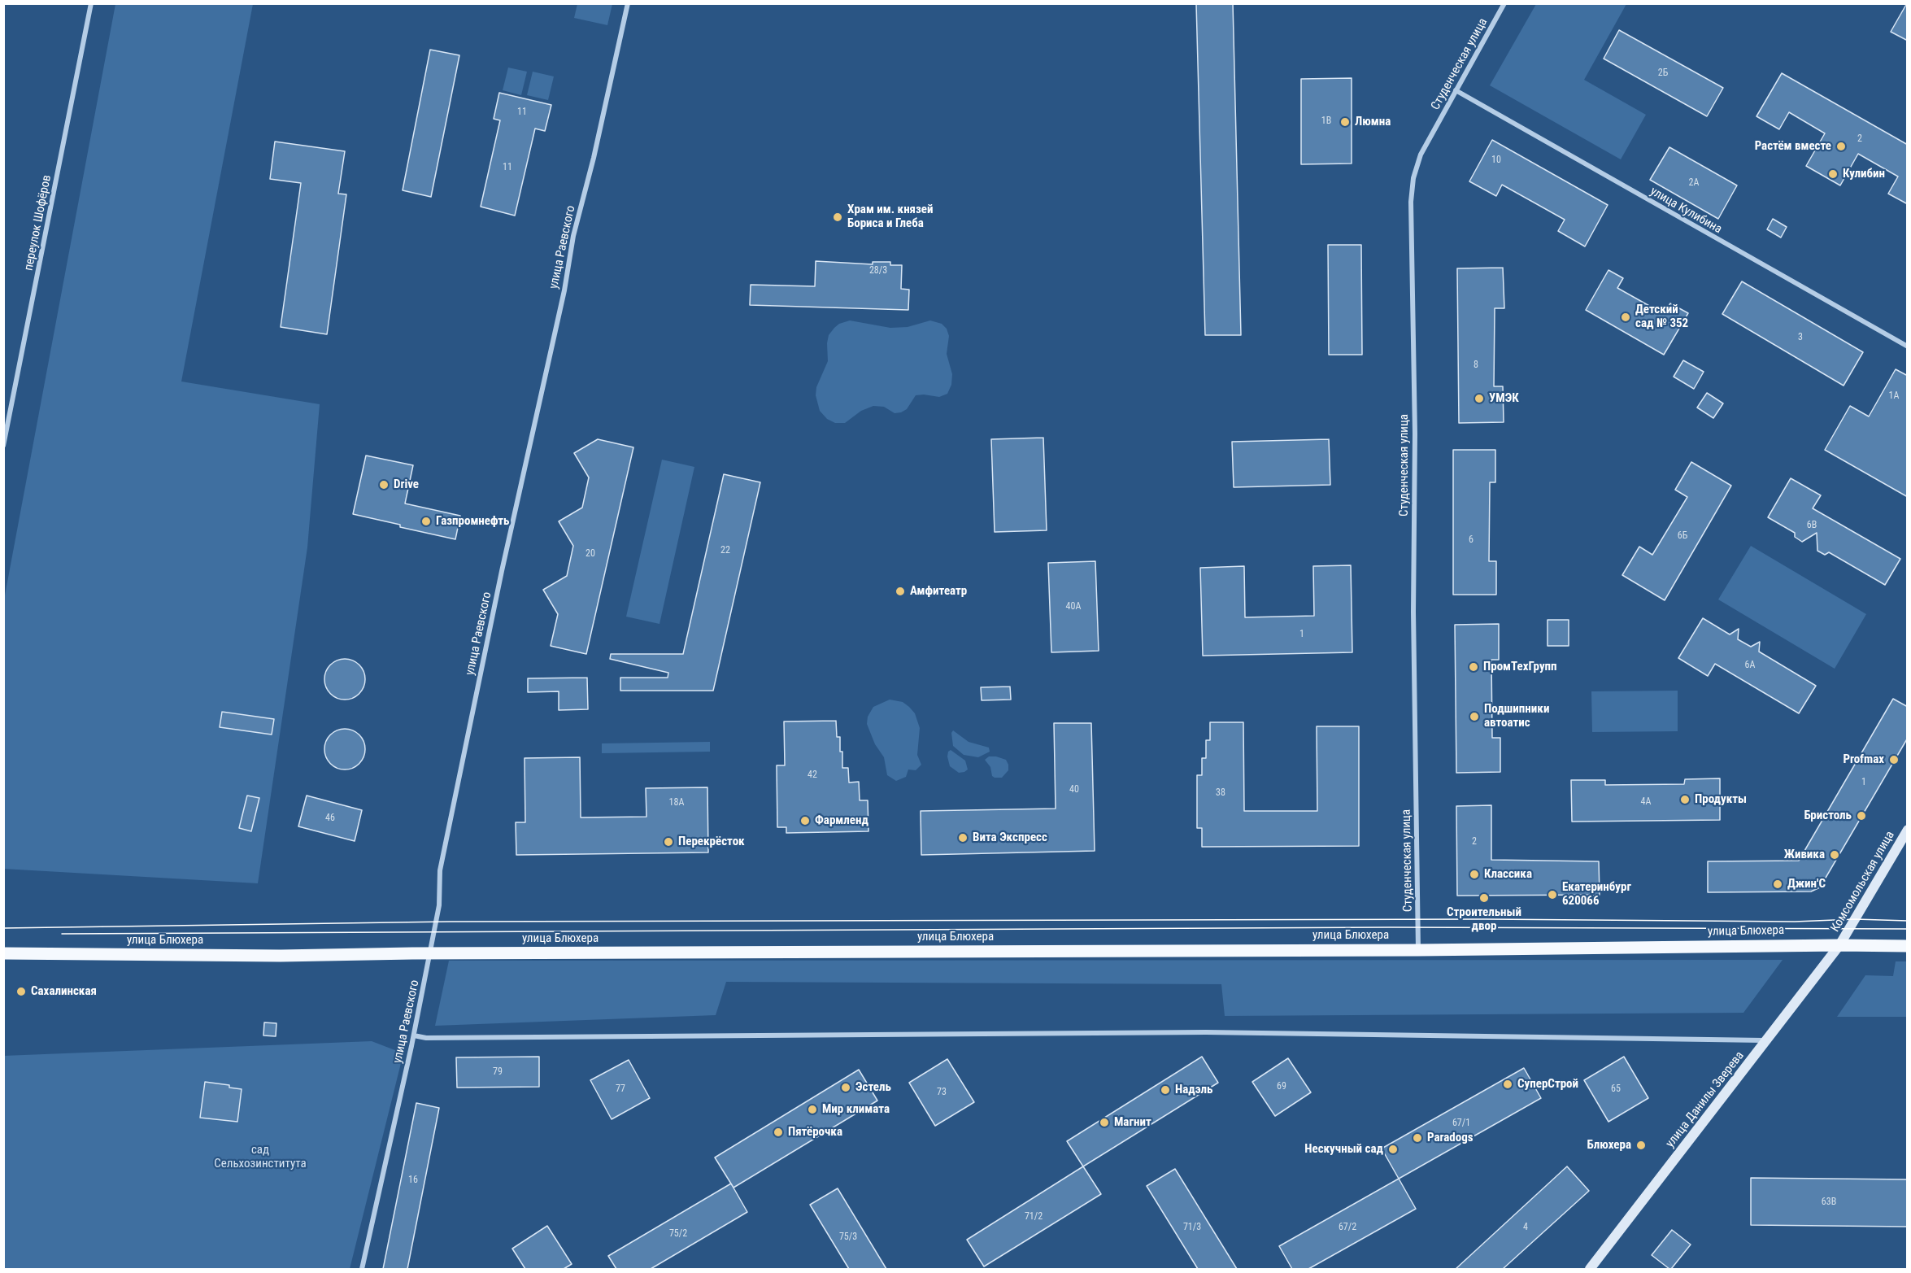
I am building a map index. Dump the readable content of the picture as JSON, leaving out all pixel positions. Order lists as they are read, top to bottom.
{
  "streets": {
    "main road": ["Комсомольская улица", "улица Блюхера", "улица Данилы Зверева"],
    "street": [
      "Студенческая улица",
      "улица Кулибина",
      "переулок Шофёров",
      "улица Раевского"
    ]
  },
  "crossings": [
    ["Студенческая улица", "улица Кулибина"],
    ["Студенческая улица", "улица Блюхера"],
    ["улица Раевского", "улица Блюхера"],
    ["Комсомольская улица", "улица Блюхера"],
    ["Комсомольская улица", "улица Данилы Зверева"],
    ["улица Блюхера", "улица Данилы Зверева"]
  ],
  "parks": ["сад Сельхозинститута"],
  "places": [
    "Люмна",
    "Растём вместе",
    "Кулибин",
    "Храм им. князей Бориса и Глеба",
    "Детский сад № 352",
    "УМЭК",
    "Drive",
    "Газпромнефть",
    "Амфитеатр",
    "ПромТехГрупп",
    "Подшипники автоатис",
    "Profmax",
    "Продукты",
    "Бристоль",
    "Фармленд",
    "Вита Экспресс",
    "Перекрёсток",
    "Живика",
    "Классика",
    "Джин'С",
    "Екатеринбург 620066",
    "Строительный двор",
    "Сахалинская",
    "СуперСтрой",
    "Эстель",
    "Надэль",
    "Мир климата",
    "Магнит",
    "Пятёрочка",
    "Paradogs",
    "Блюхера",
    "Нескучный сад"
  ],
  "house_numbers": [
    "2Б",
    "11",
    "1В",
    "2",
    "10",
    "11",
    "2А",
    "28/3",
    "3",
    "8",
    "1А",
    "6В",
    "6Б",
    "6",
    "22",
    "20",
    "40А",
    "1",
    "6А",
    "42",
    "1",
    "40",
    "38",
    "4А",
    "18А",
    "46",
    "2",
    "79",
    "69",
    "77",
    "65",
    "73",
    "67/1",
    "16",
    "63В",
    "71/2",
    "71/3",
    "67/2",
    "4",
    "75/2",
    "75/3"
  ]
}
